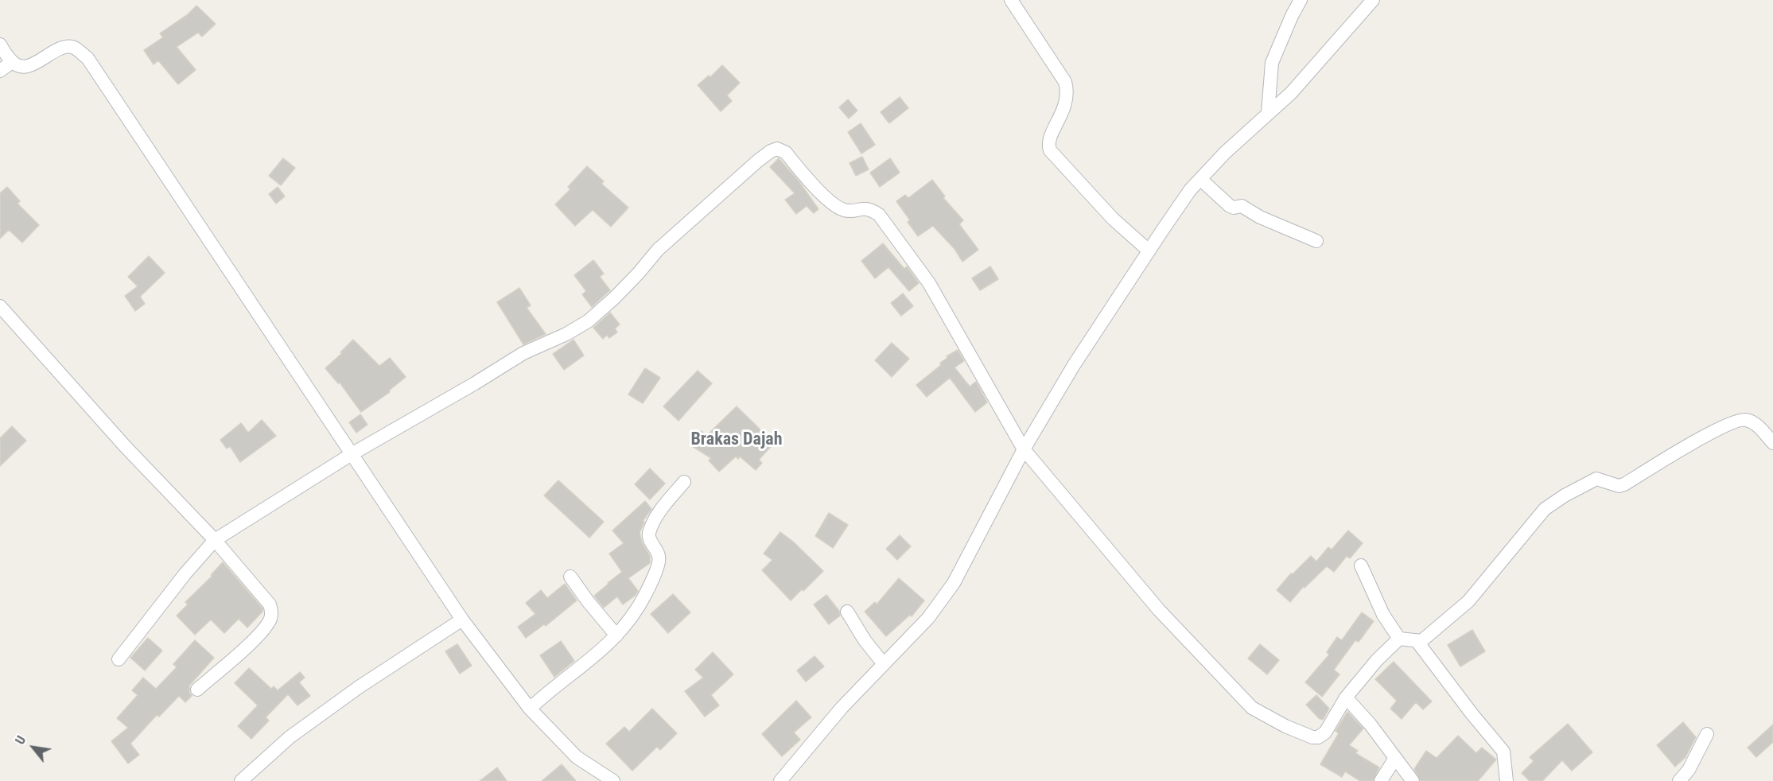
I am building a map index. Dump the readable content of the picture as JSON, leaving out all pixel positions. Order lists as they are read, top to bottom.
{
  "districts": ["Brakas Dajah"],
  "north": "top left"
}
